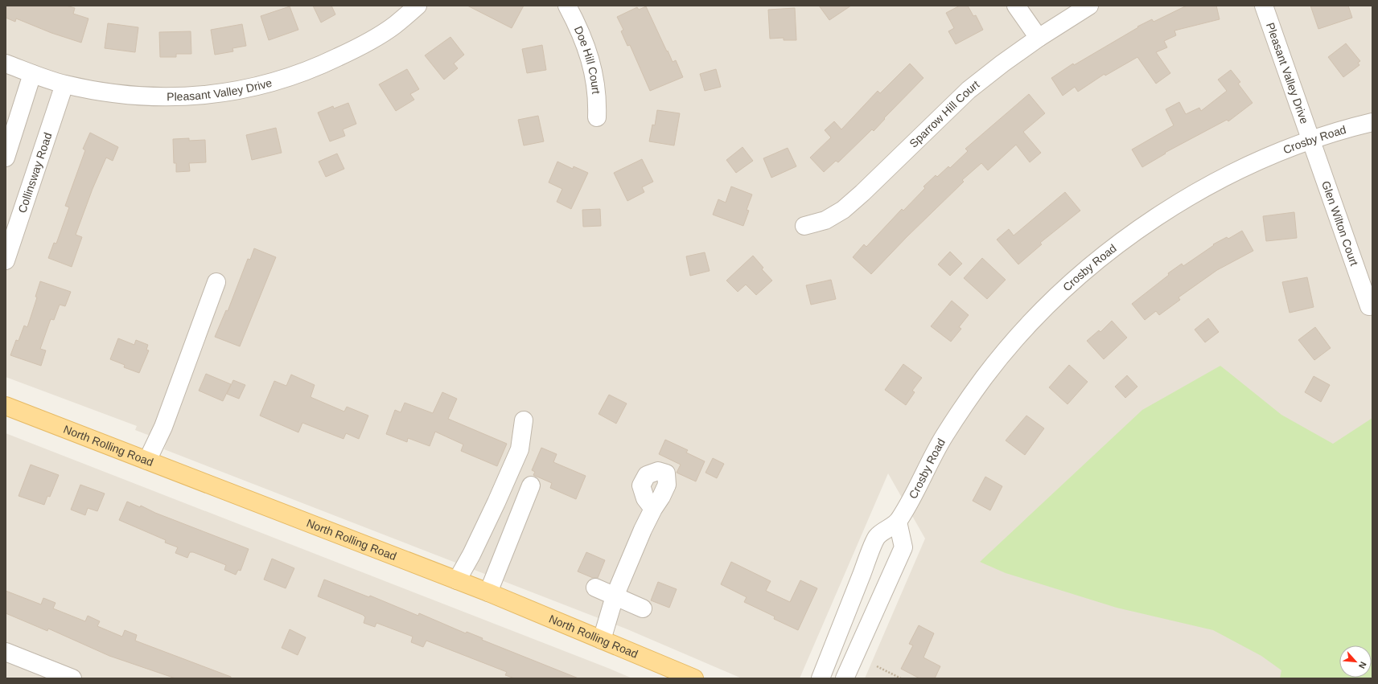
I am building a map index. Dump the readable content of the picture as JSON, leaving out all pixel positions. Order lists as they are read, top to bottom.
{
  "streets": {
    "main road": ["North Rolling Road"],
    "street": [
      "Doe Hill Court",
      "Pleasant Valley Drive",
      "Sparrow Hill Court",
      "Crosby Road",
      "Collinsway Road",
      "Glen Wilton Court"
    ]
  },
  "crossings": [
    ["Pleasant Valley Drive", "Crosby Road"],
    ["Pleasant Valley Drive", "Collinsway Road"],
    ["Pleasant Valley Drive", "Glen Wilton Court"],
    ["Crosby Road", "Glen Wilton Court"]
  ],
  "north": "bottom right"
}
